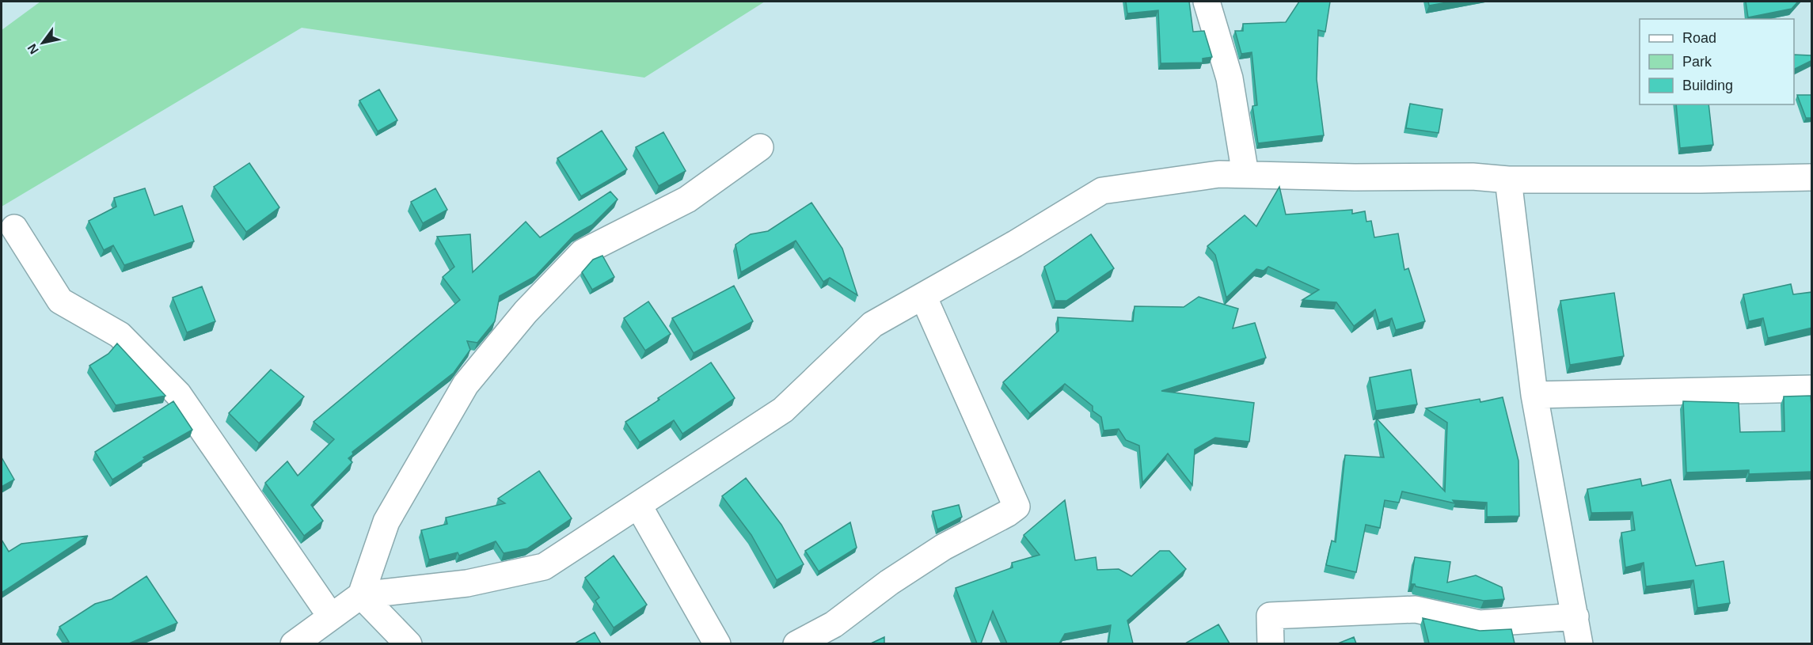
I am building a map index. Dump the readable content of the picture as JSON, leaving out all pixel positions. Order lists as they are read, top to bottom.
{
  "legend": ["Road", "Park", "Building"],
  "north": "bottom left"
}
